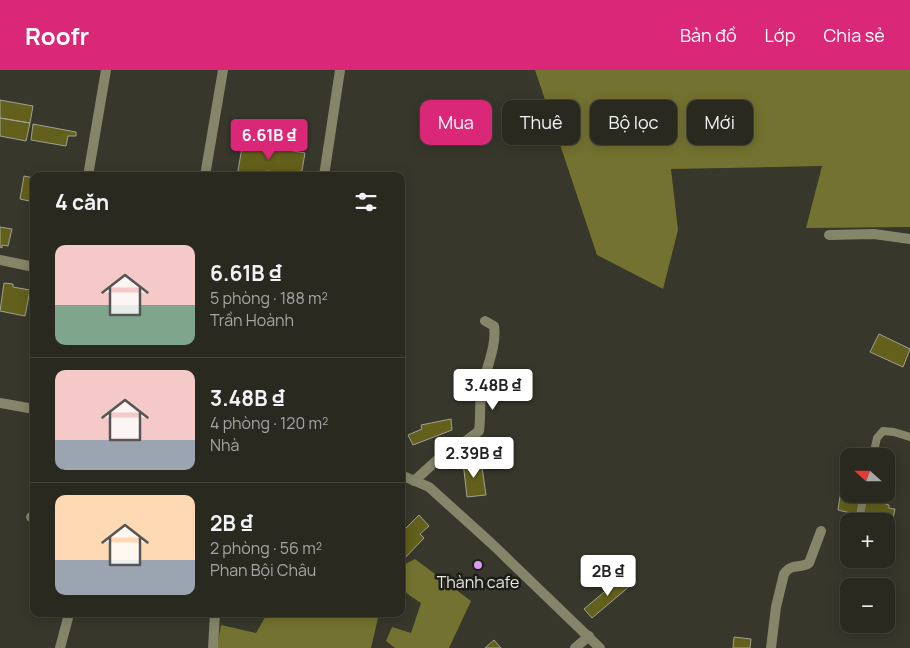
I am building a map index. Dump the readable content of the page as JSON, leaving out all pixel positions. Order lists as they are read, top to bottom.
{
  "places": ["Thành cafe"],
  "north": "left",
  "page": {
    "header": "Roofr",
    "nav": ["Bản đồ", "Lớp", "Chia sẻ"],
    "chip": [
      "Mua",
      "Thuê",
      "Bộ lọc",
      "Mới"
    ],
    "price": [
      "6.61B ₫",
      "3.48B ₫",
      "2.39B ₫",
      "2B ₫"
    ],
    "heading": "4 căn",
    "list": [
      {
        "name": "6.61B ₫",
        "note": "5 phòng · 188 m² · Trần Hoành"
      },
      {
        "name": "3.48B ₫",
        "note": "4 phòng · 120 m² · Nhà"
      },
      {
        "name": "2B ₫",
        "note": "2 phòng · 56 m² · Phan Bội Châu"
      }
    ],
    "map_buttons": ["+", "−"]
  }
}
